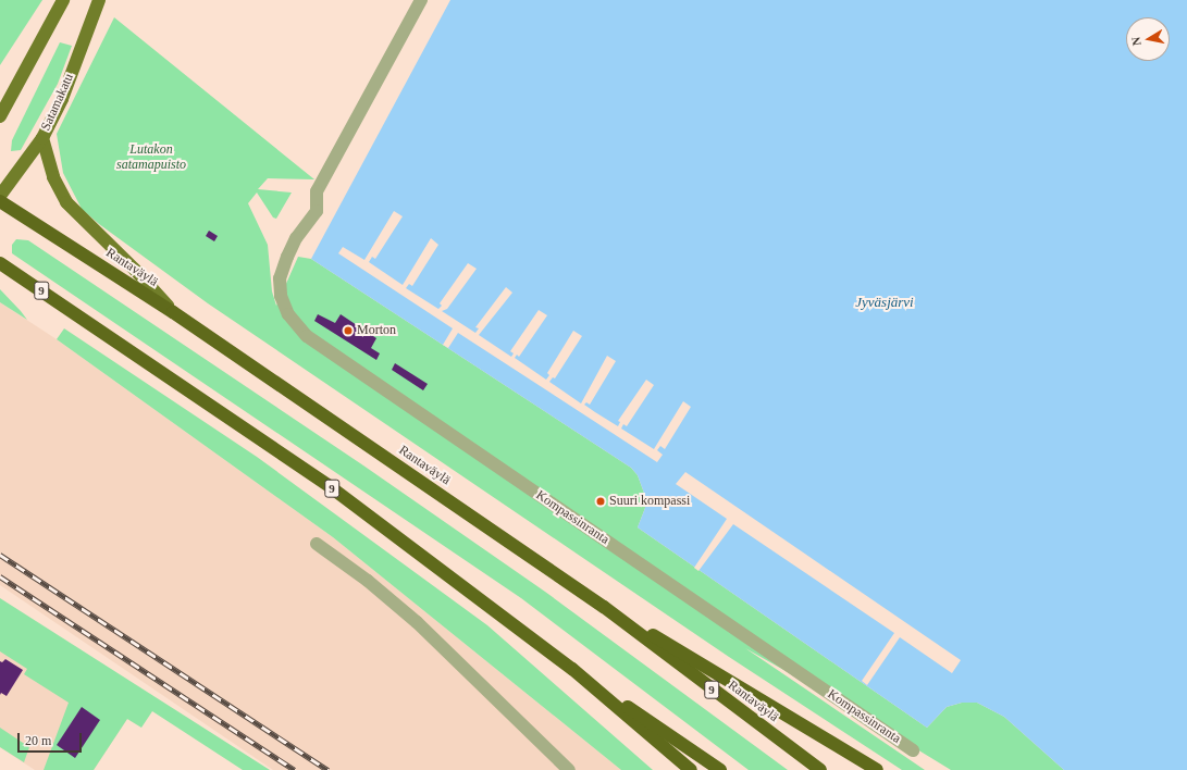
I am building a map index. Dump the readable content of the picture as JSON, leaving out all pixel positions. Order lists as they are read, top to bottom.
{
  "streets": {
    "highway": ["Rantaväylä", "9"],
    "main road": ["Satamakatu"],
    "lane": ["Kompassinranta"]
  },
  "water": ["Jyväsjärvi"],
  "parks": ["Lutakon satamapuisto"],
  "places": ["Morton", "Suuri kompassi"],
  "scale_bar": "20 m",
  "north": "left"
}
